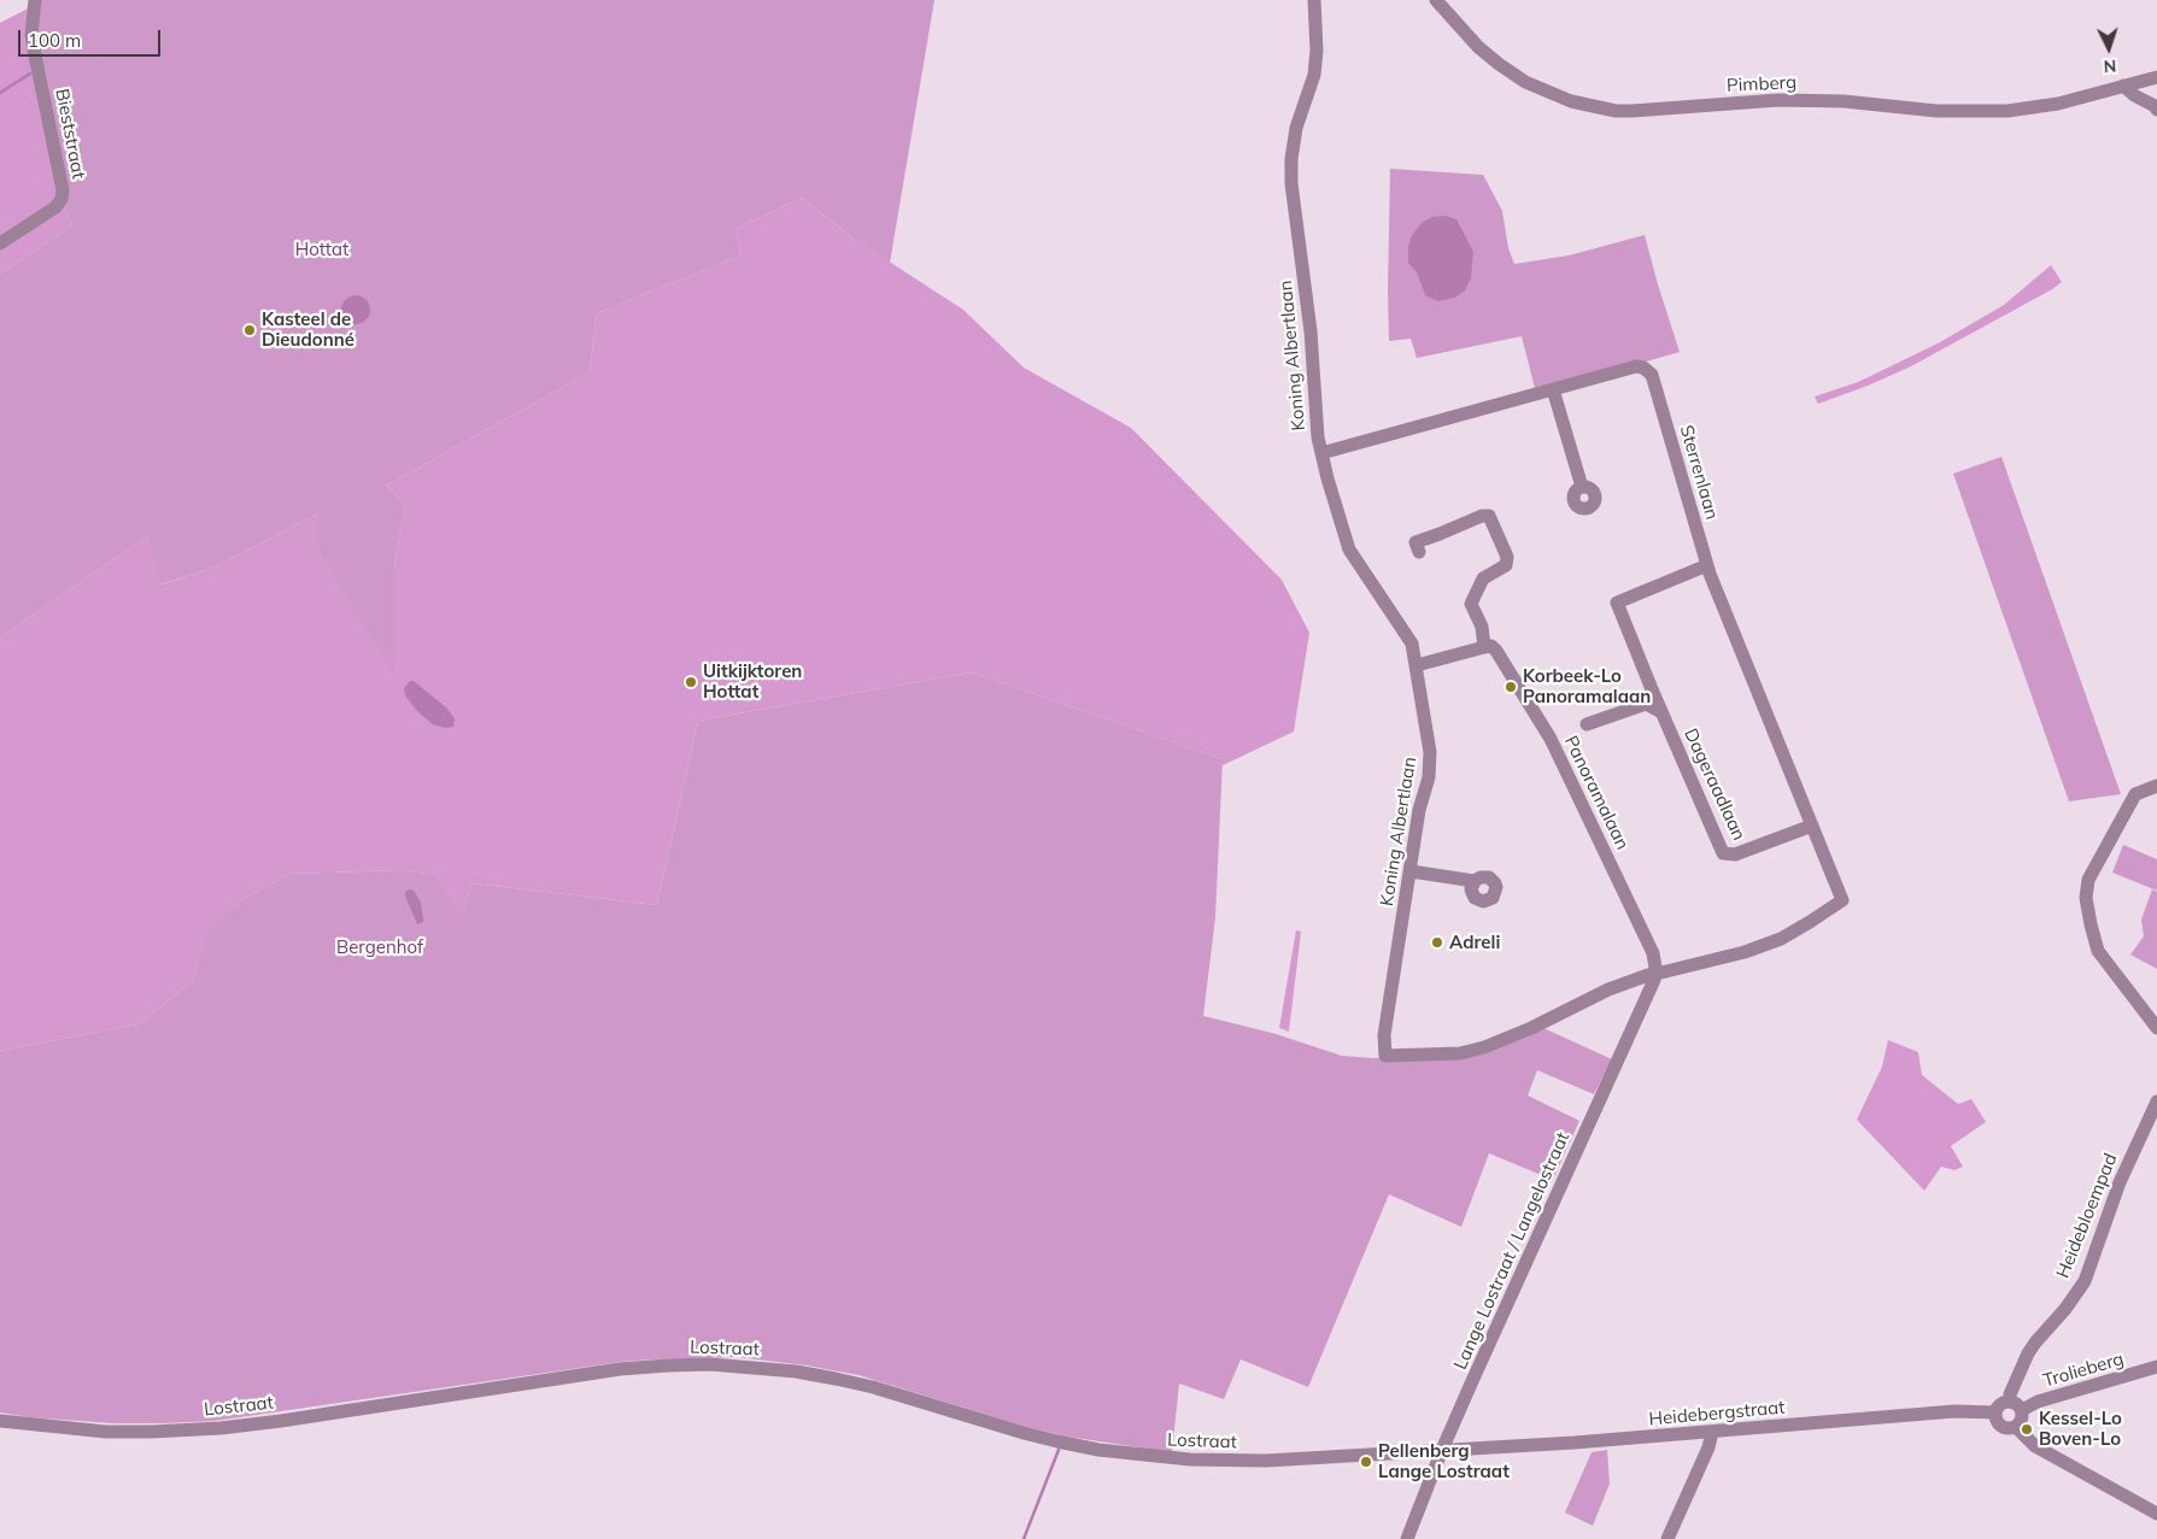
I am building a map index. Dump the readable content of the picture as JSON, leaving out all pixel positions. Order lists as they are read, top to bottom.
{
  "streets": {
    "street": [
      "Pimberg",
      "Bieststraat",
      "Koning Albertlaan",
      "Sterrenlaan",
      "Dageraadlaan",
      "Panoramalaan",
      "Heidebloempad",
      "Lange Lostraat / Langelostraat",
      "Lostraat",
      "Trolieberg",
      "Heidebergstraat"
    ]
  },
  "crossings": [
    ["Koning Albertlaan", "Sterrenlaan"],
    ["Koning Albertlaan", "Panoramalaan"],
    ["Koning Albertlaan", "Lange Lostraat / Langelostraat"],
    ["Sterrenlaan", "Dageraadlaan"],
    ["Sterrenlaan", "Panoramalaan"],
    ["Sterrenlaan", "Lange Lostraat / Langelostraat"],
    ["Panoramalaan", "Lange Lostraat / Langelostraat"],
    ["Heidebloempad", "Trolieberg"],
    ["Heidebloempad", "Heidebergstraat"],
    ["Lange Lostraat / Langelostraat", "Lostraat"],
    ["Lange Lostraat / Langelostraat", "Heidebergstraat"],
    ["Lostraat", "Heidebergstraat"],
    ["Trolieberg", "Heidebergstraat"]
  ],
  "parks": ["Hottat", "Bergenhof"],
  "places": [
    "Kasteel de Dieudonné",
    "Uitkijktoren Hottat",
    "Korbeek-Lo Panoramalaan",
    "Adreli",
    "Kessel-Lo Boven-Lo",
    "Pellenberg Lange Lostraat"
  ],
  "scale_bar": "100 m",
  "north": "bottom"
}
